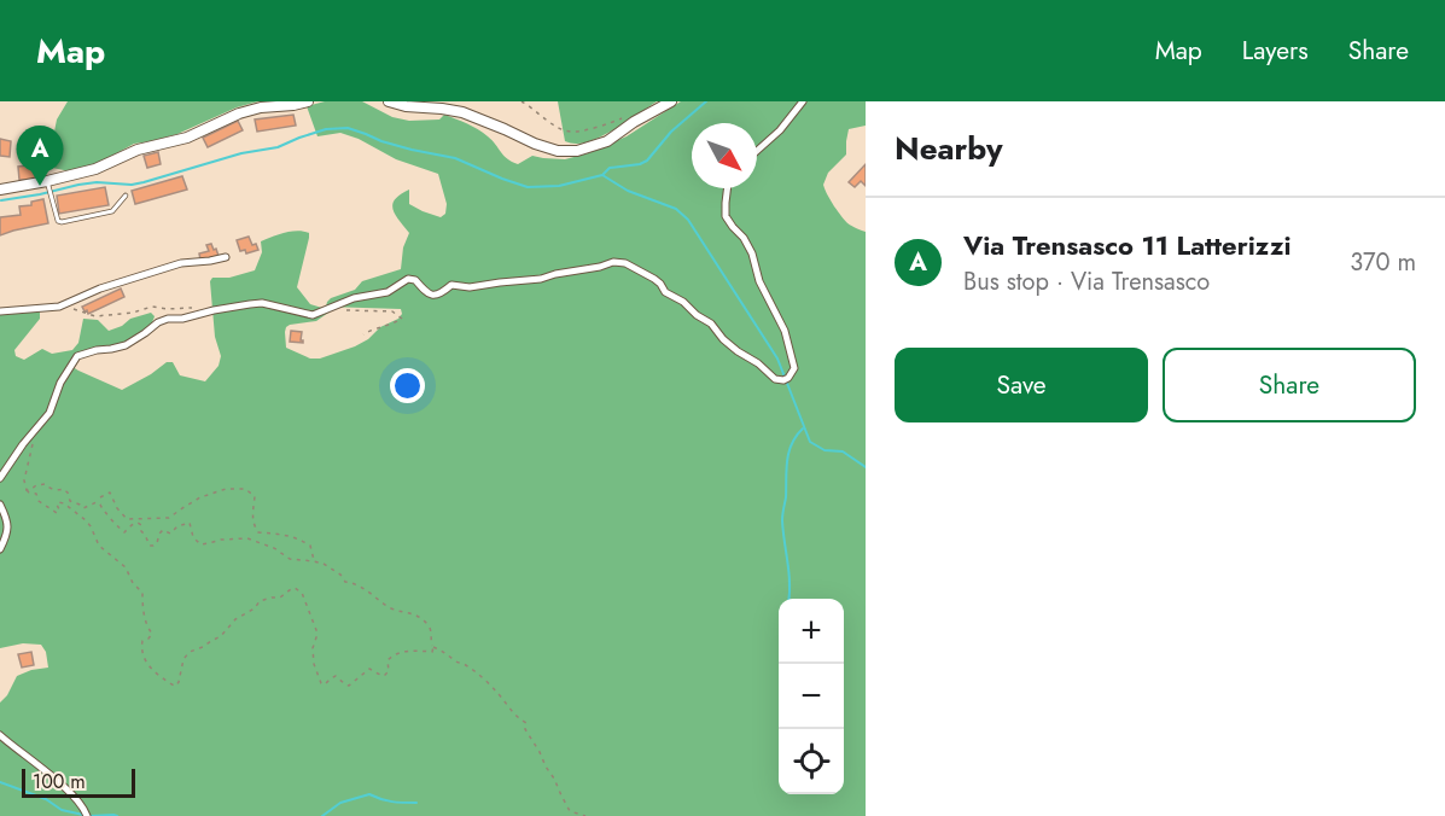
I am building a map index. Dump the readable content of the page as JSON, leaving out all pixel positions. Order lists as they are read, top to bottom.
{
  "scale_bar": "100 m",
  "north": "bottom right",
  "page": {
    "header": "Map",
    "nav": ["Map", "Layers", "Share"],
    "heading": "Nearby",
    "pins": "A",
    "list": [
      {
        "mark": "A",
        "name": "Via Trensasco 11 Latterizzi",
        "note": "Bus stop · Via Trensasco",
        "value": "370 m"
      }
    ],
    "buttons": ["Save", "Share"],
    "map_buttons": ["+", "−"],
    "scale": "100 m"
  }
}
